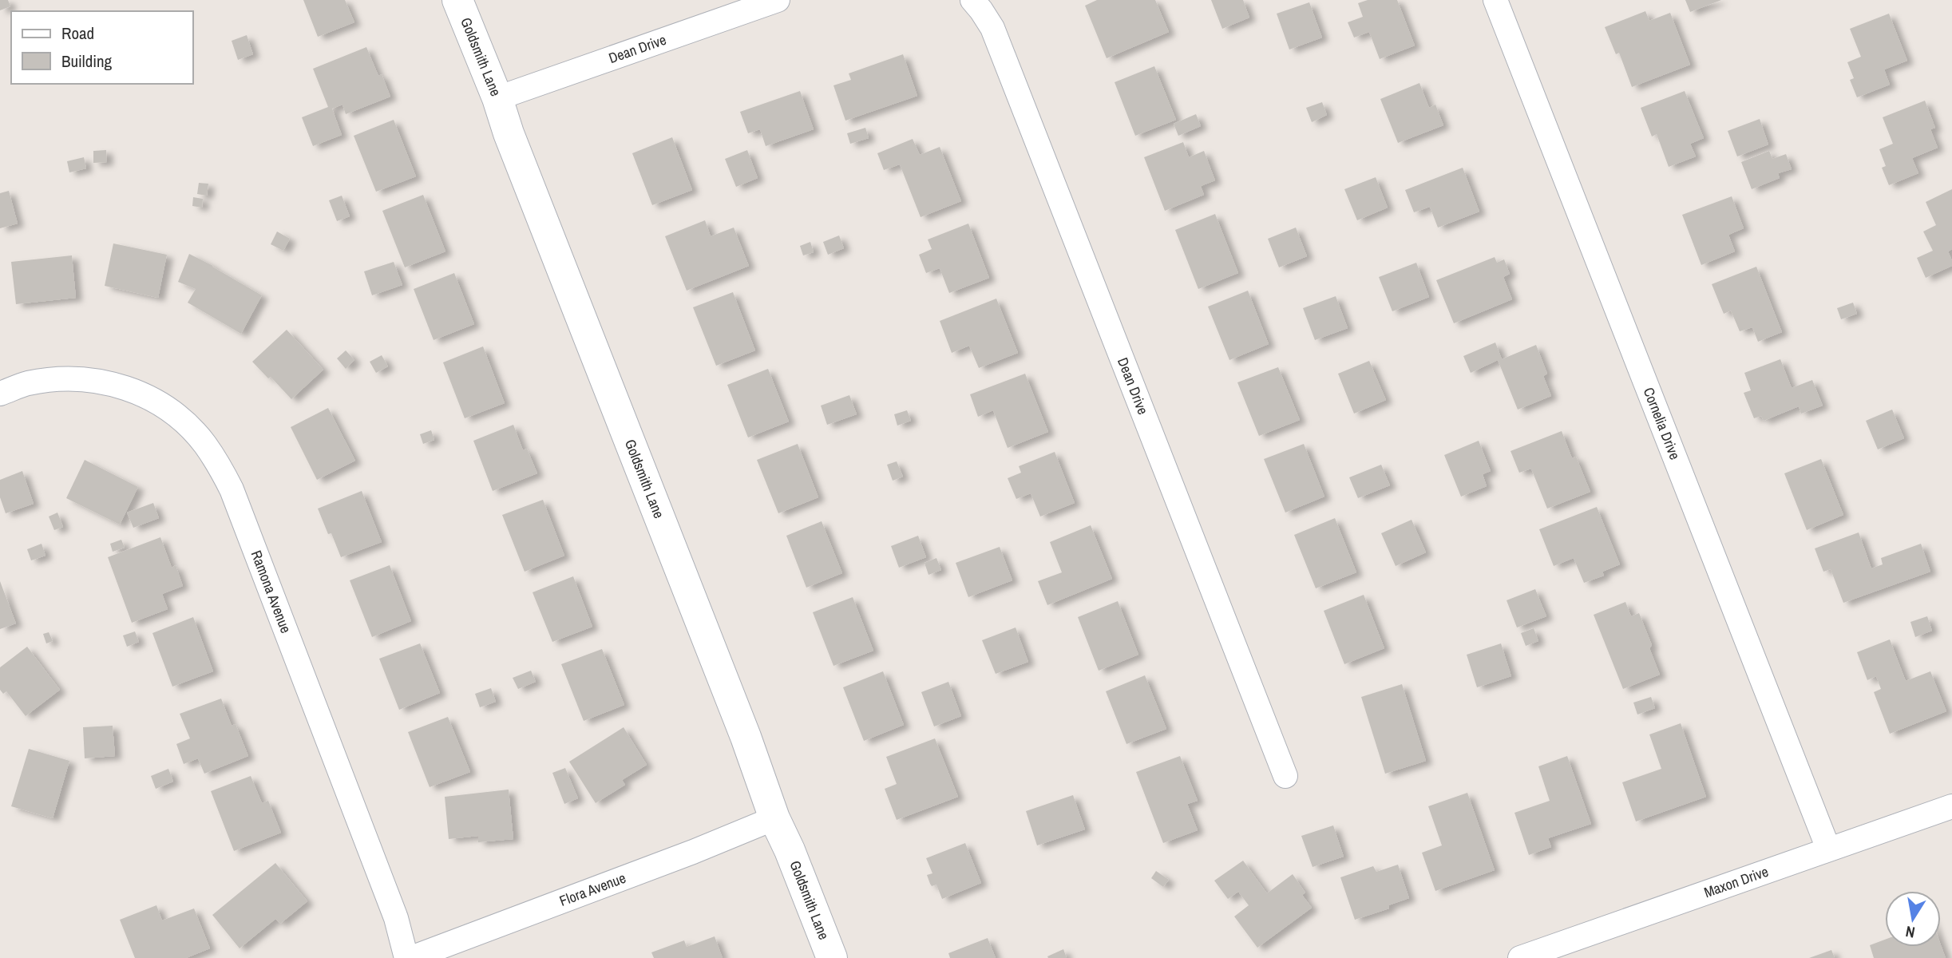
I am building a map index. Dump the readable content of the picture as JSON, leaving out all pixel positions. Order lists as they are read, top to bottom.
{
  "streets": {
    "street": [
      "Dean Drive",
      "Goldsmith Lane",
      "Cornelia Drive",
      "Ramona Avenue",
      "Maxon Drive",
      "Flora Avenue"
    ]
  },
  "crossings": [
    ["Dean Drive", "Goldsmith Lane"],
    ["Goldsmith Lane", "Flora Avenue"],
    ["Cornelia Drive", "Maxon Drive"]
  ],
  "legend": ["Road", "Building"],
  "north": "bottom"
}
